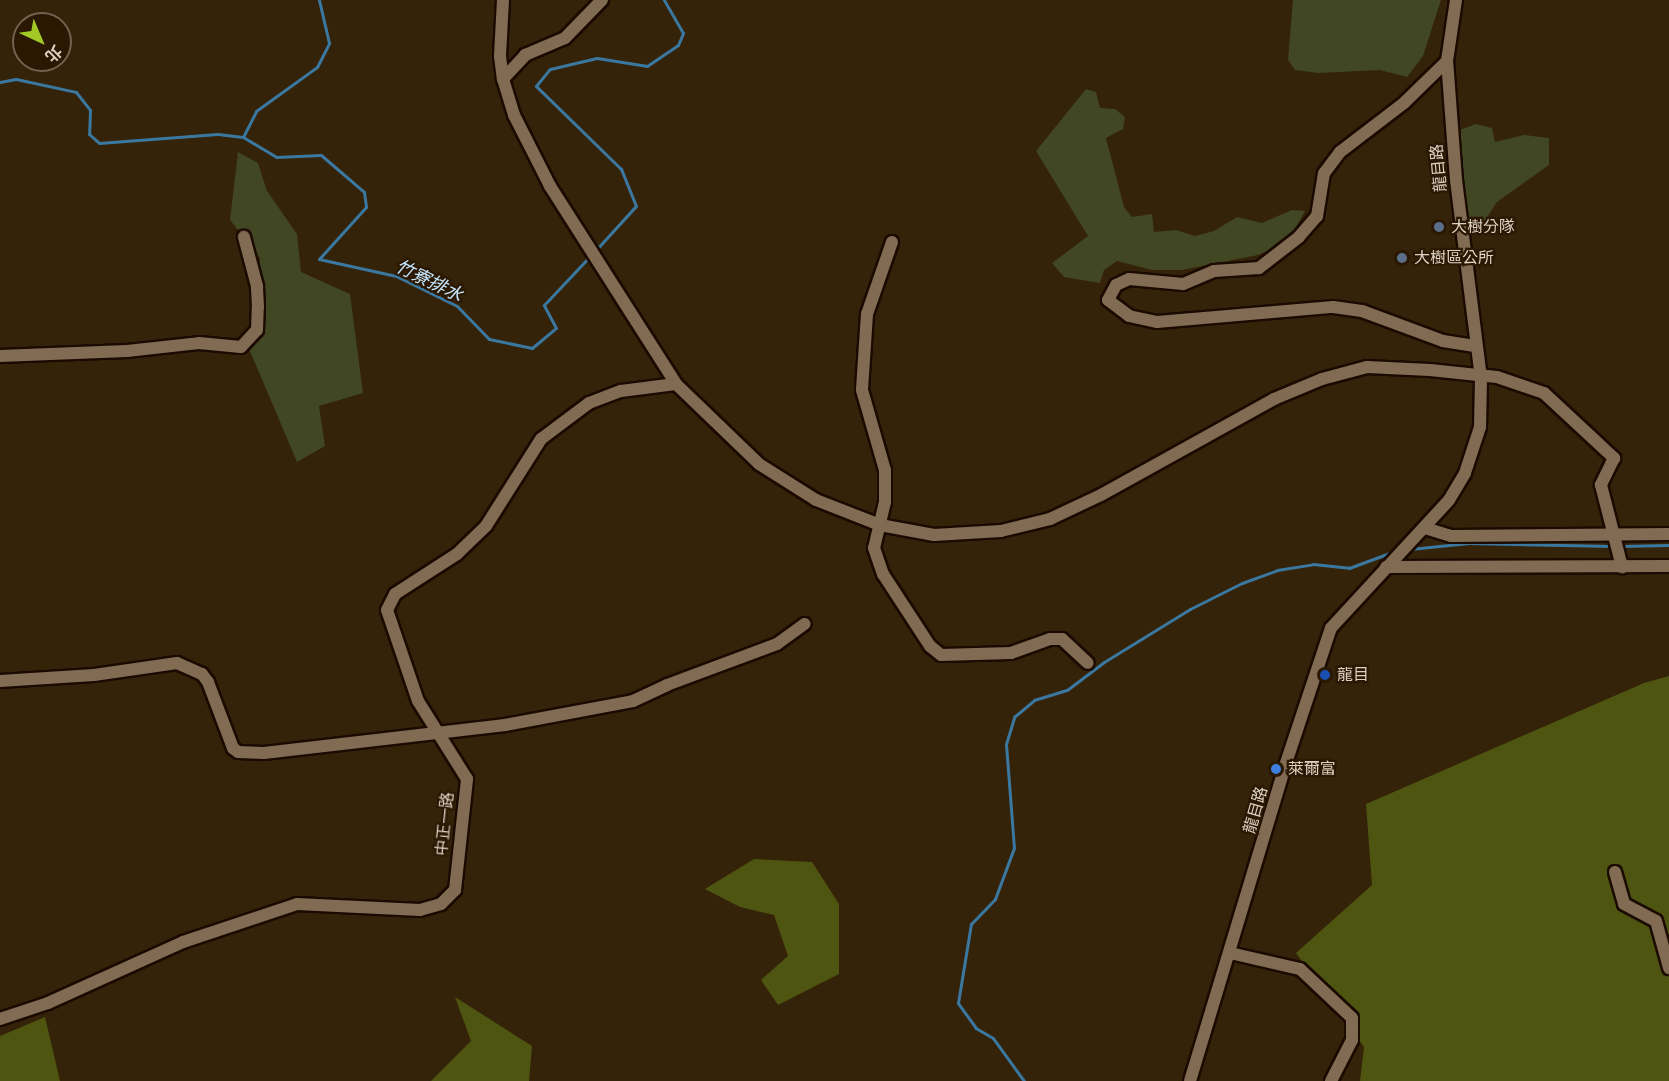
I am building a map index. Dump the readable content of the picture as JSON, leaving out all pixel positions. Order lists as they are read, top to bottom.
{
  "streets": {
    "street": ["龍目路", "中正一路"]
  },
  "water": ["竹寮排水"],
  "places": [
    "大樹分隊",
    "大樹區公所",
    "龍目",
    "萊爾富"
  ],
  "north": "bottom right"
}
